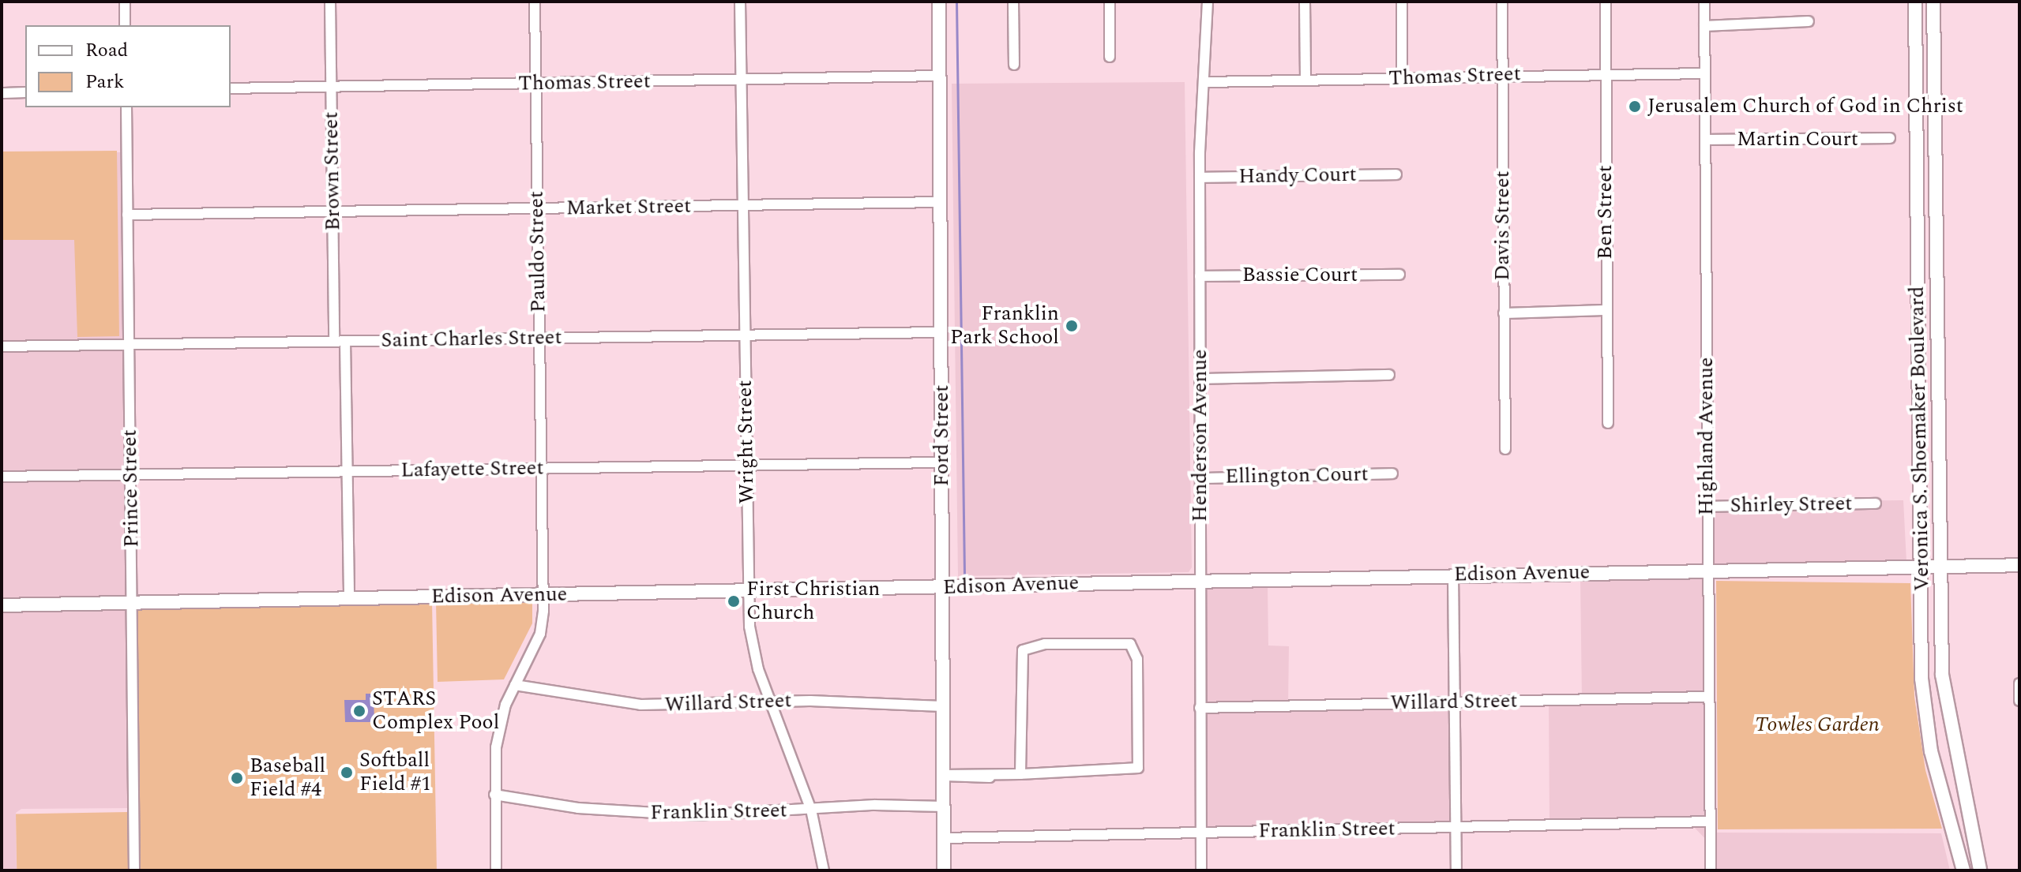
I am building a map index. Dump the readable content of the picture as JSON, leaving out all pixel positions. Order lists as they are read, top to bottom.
{
  "streets": {
    "street": [
      "Thomas Street",
      "Martin Court",
      "Brown Street",
      "Handy Court",
      "Market Street",
      "Ben Street",
      "Davis Street",
      "Pauldo Street",
      "Bassie Court",
      "Saint Charles Street",
      "Ford Street",
      "Henderson Avenue",
      "Highland Avenue",
      "Veronica S. Shoemaker Boulevard",
      "Wright Street",
      "Lafayette Street",
      "Ellington Court",
      "Prince Street",
      "Shirley Street",
      "Edison Avenue",
      "Willard Street",
      "Franklin Street"
    ]
  },
  "crossings": [
    ["Thomas Street", "Brown Street"],
    ["Thomas Street", "Ben Street"],
    ["Thomas Street", "Davis Street"],
    ["Thomas Street", "Pauldo Street"],
    ["Thomas Street", "Ford Street"],
    ["Thomas Street", "Henderson Avenue"],
    ["Thomas Street", "Highland Avenue"],
    ["Thomas Street", "Wright Street"],
    ["Martin Court", "Highland Avenue"],
    ["Brown Street", "Market Street"],
    ["Brown Street", "Saint Charles Street"],
    ["Handy Court", "Henderson Avenue"],
    ["Market Street", "Pauldo Street"],
    ["Market Street", "Ford Street"],
    ["Market Street", "Wright Street"],
    ["Market Street", "Prince Street"],
    ["Pauldo Street", "Saint Charles Street"],
    ["Pauldo Street", "Lafayette Street"],
    ["Pauldo Street", "Edison Avenue"],
    ["Pauldo Street", "Willard Street"],
    ["Pauldo Street", "Franklin Street"],
    ["Bassie Court", "Henderson Avenue"],
    ["Saint Charles Street", "Ford Street"],
    ["Saint Charles Street", "Wright Street"],
    ["Saint Charles Street", "Prince Street"],
    ["Ford Street", "Lafayette Street"],
    ["Ford Street", "Edison Avenue"],
    ["Ford Street", "Willard Street"],
    ["Ford Street", "Franklin Street"],
    ["Henderson Avenue", "Ellington Court"],
    ["Henderson Avenue", "Edison Avenue"],
    ["Henderson Avenue", "Willard Street"],
    ["Henderson Avenue", "Franklin Street"],
    ["Highland Avenue", "Shirley Street"],
    ["Highland Avenue", "Edison Avenue"],
    ["Highland Avenue", "Willard Street"],
    ["Highland Avenue", "Franklin Street"],
    ["Veronica S. Shoemaker Boulevard", "Edison Avenue"],
    ["Wright Street", "Lafayette Street"],
    ["Wright Street", "Edison Avenue"],
    ["Wright Street", "Willard Street"],
    ["Wright Street", "Franklin Street"],
    ["Lafayette Street", "Prince Street"],
    ["Prince Street", "Edison Avenue"]
  ],
  "parks": ["Towles Garden"],
  "places": [
    "Jerusalem Church of God in Christ",
    "Franklin Park School",
    "First Christian Church",
    "STARS Complex Pool",
    "Softball Field #1",
    "Baseball Field #4"
  ],
  "legend": ["Road", "Park"]
}
